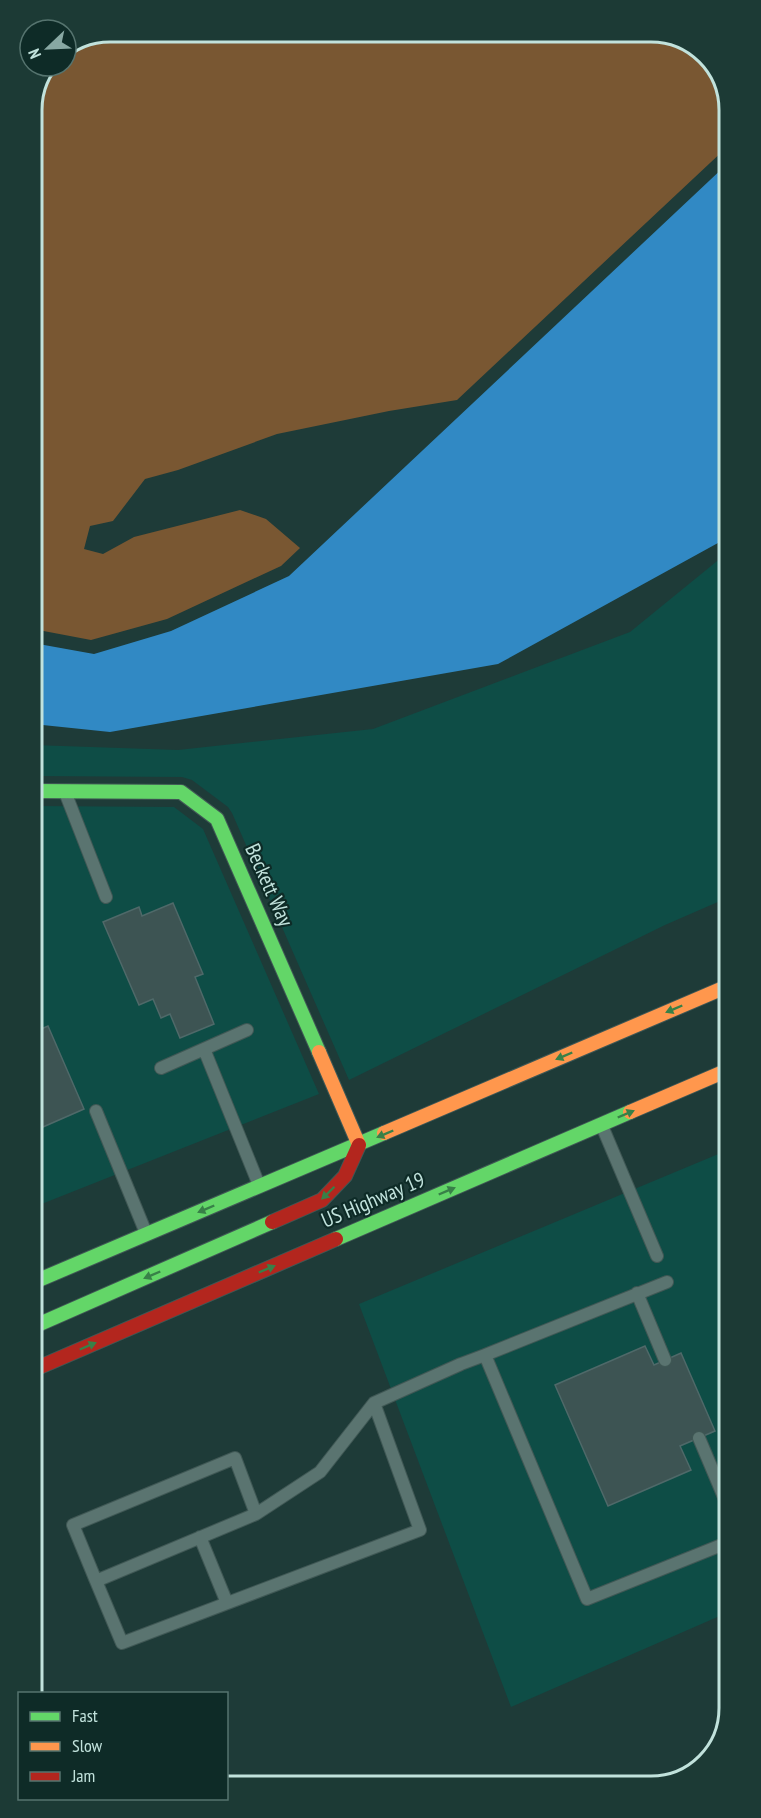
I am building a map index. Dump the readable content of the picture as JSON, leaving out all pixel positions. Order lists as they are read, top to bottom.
{
  "streets": {
    "main road": ["Beckett Way", "US Highway 19"]
  },
  "legend": ["Fast", "Slow", "Jam"],
  "north": "bottom left"
}
